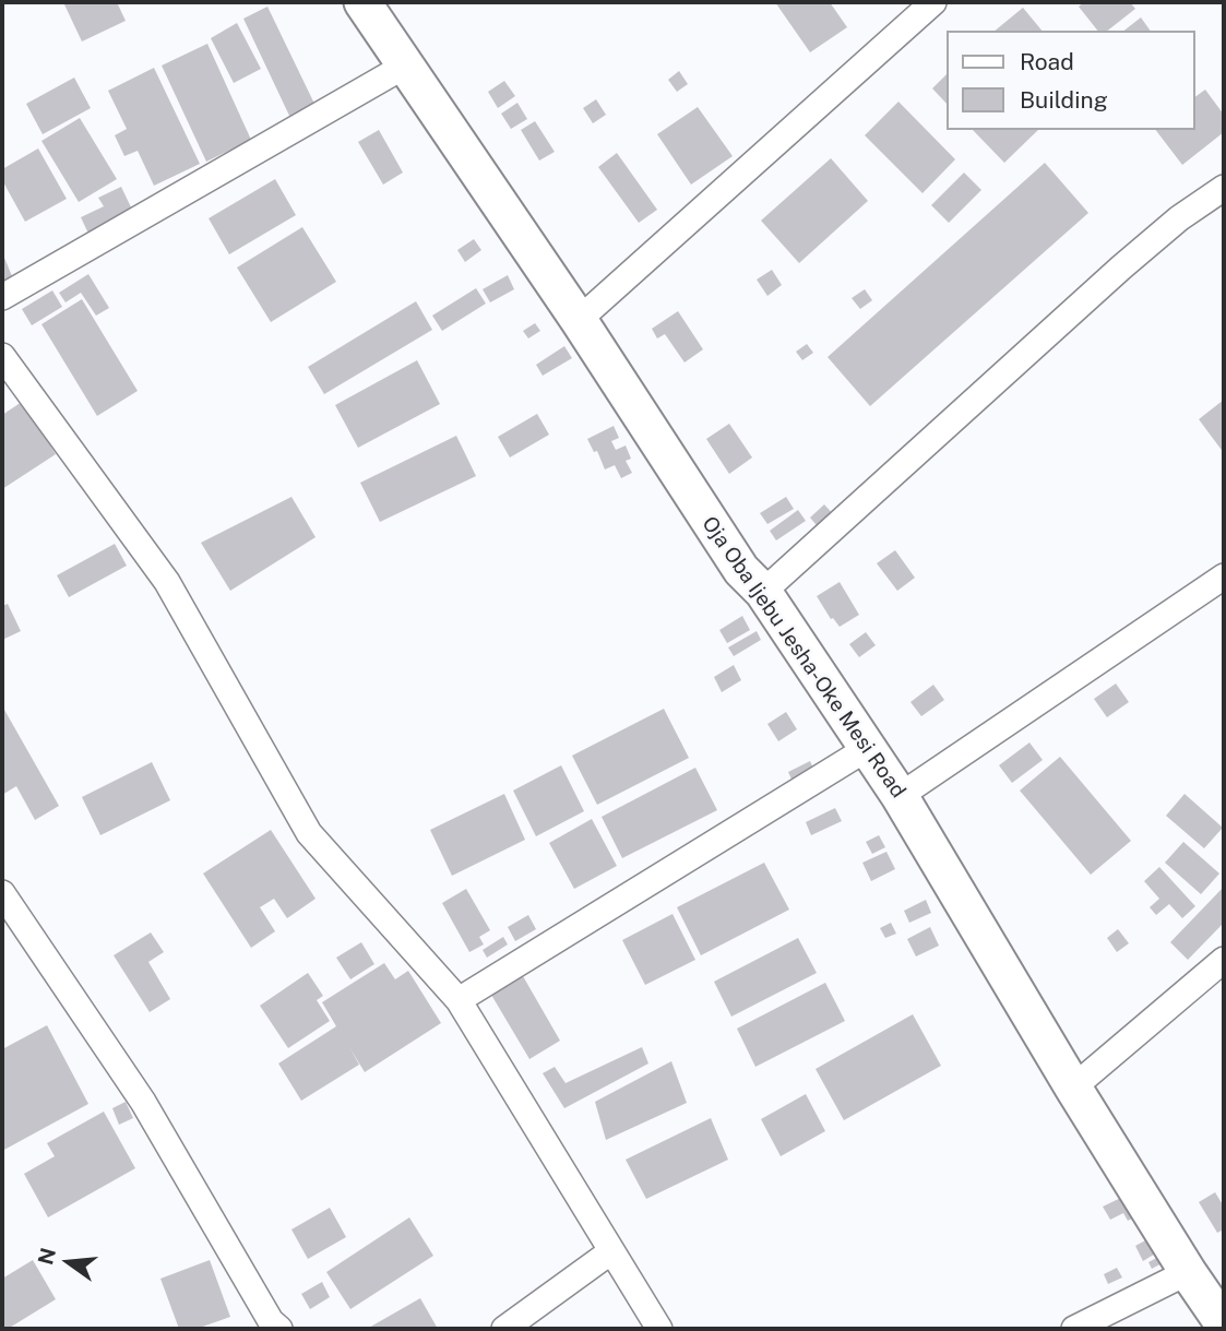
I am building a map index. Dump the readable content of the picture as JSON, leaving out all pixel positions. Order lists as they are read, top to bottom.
{
  "streets": {
    "main road": ["Oja Oba Ijebu Jesha-Oke Mesi Road"]
  },
  "legend": ["Road", "Building"],
  "north": "left"
}
